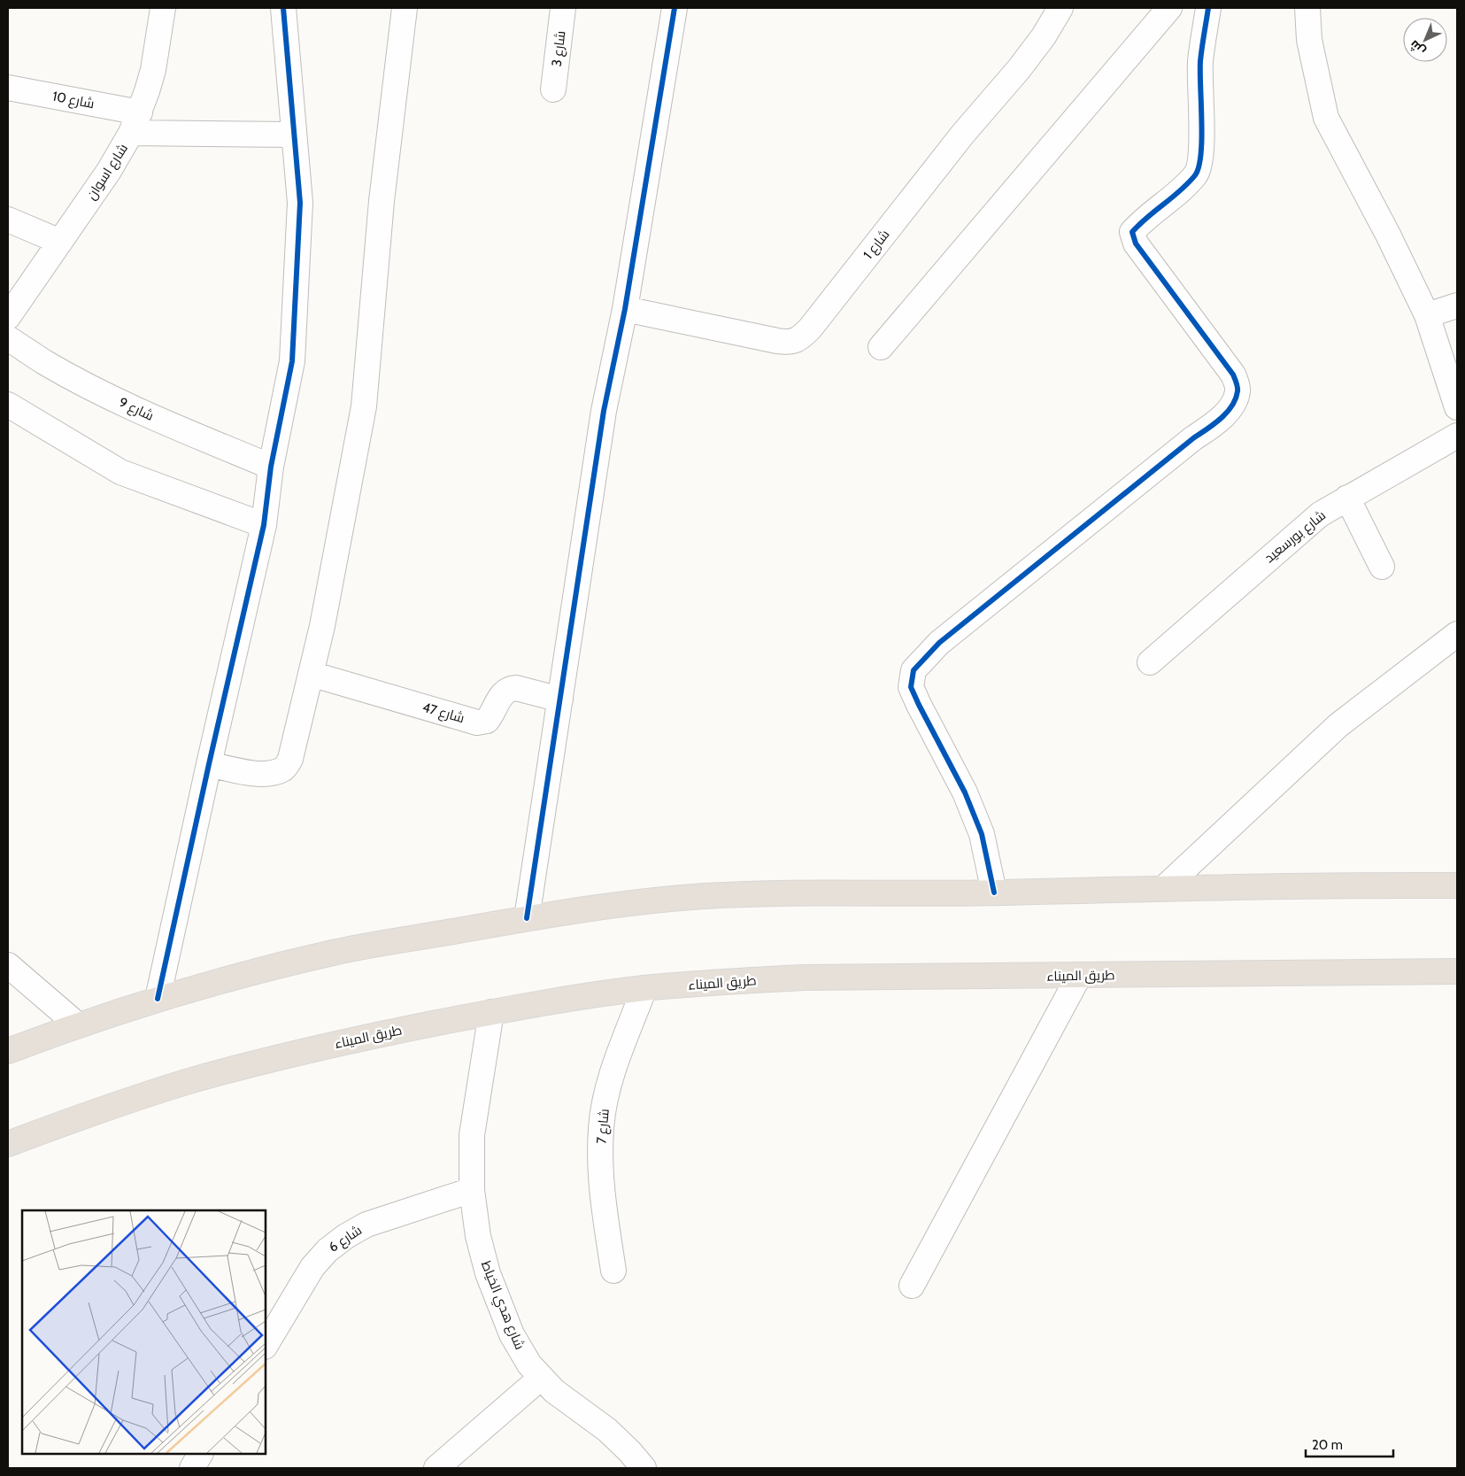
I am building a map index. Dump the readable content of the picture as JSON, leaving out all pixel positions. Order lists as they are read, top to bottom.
{
  "streets": {
    "highway": ["طريق الميناء"],
    "street": [
      "شارع 3",
      "شارع 10",
      "شارع اسوان",
      "شارع 1",
      "شارع 9",
      "شارع بورسعيد",
      "شارع 47",
      "شارع 7",
      "شارع 6",
      "شارع هدي الخياط"
    ]
  },
  "crossings": [
    ["شارع 10", "شارع اسوان"],
    ["طريق الميناء", "شارع 7"],
    ["طريق الميناء", "شارع هدي الخياط"],
    ["شارع 6", "شارع هدي الخياط"]
  ],
  "scale_bar": "20 m",
  "north": "bottom left"
}
